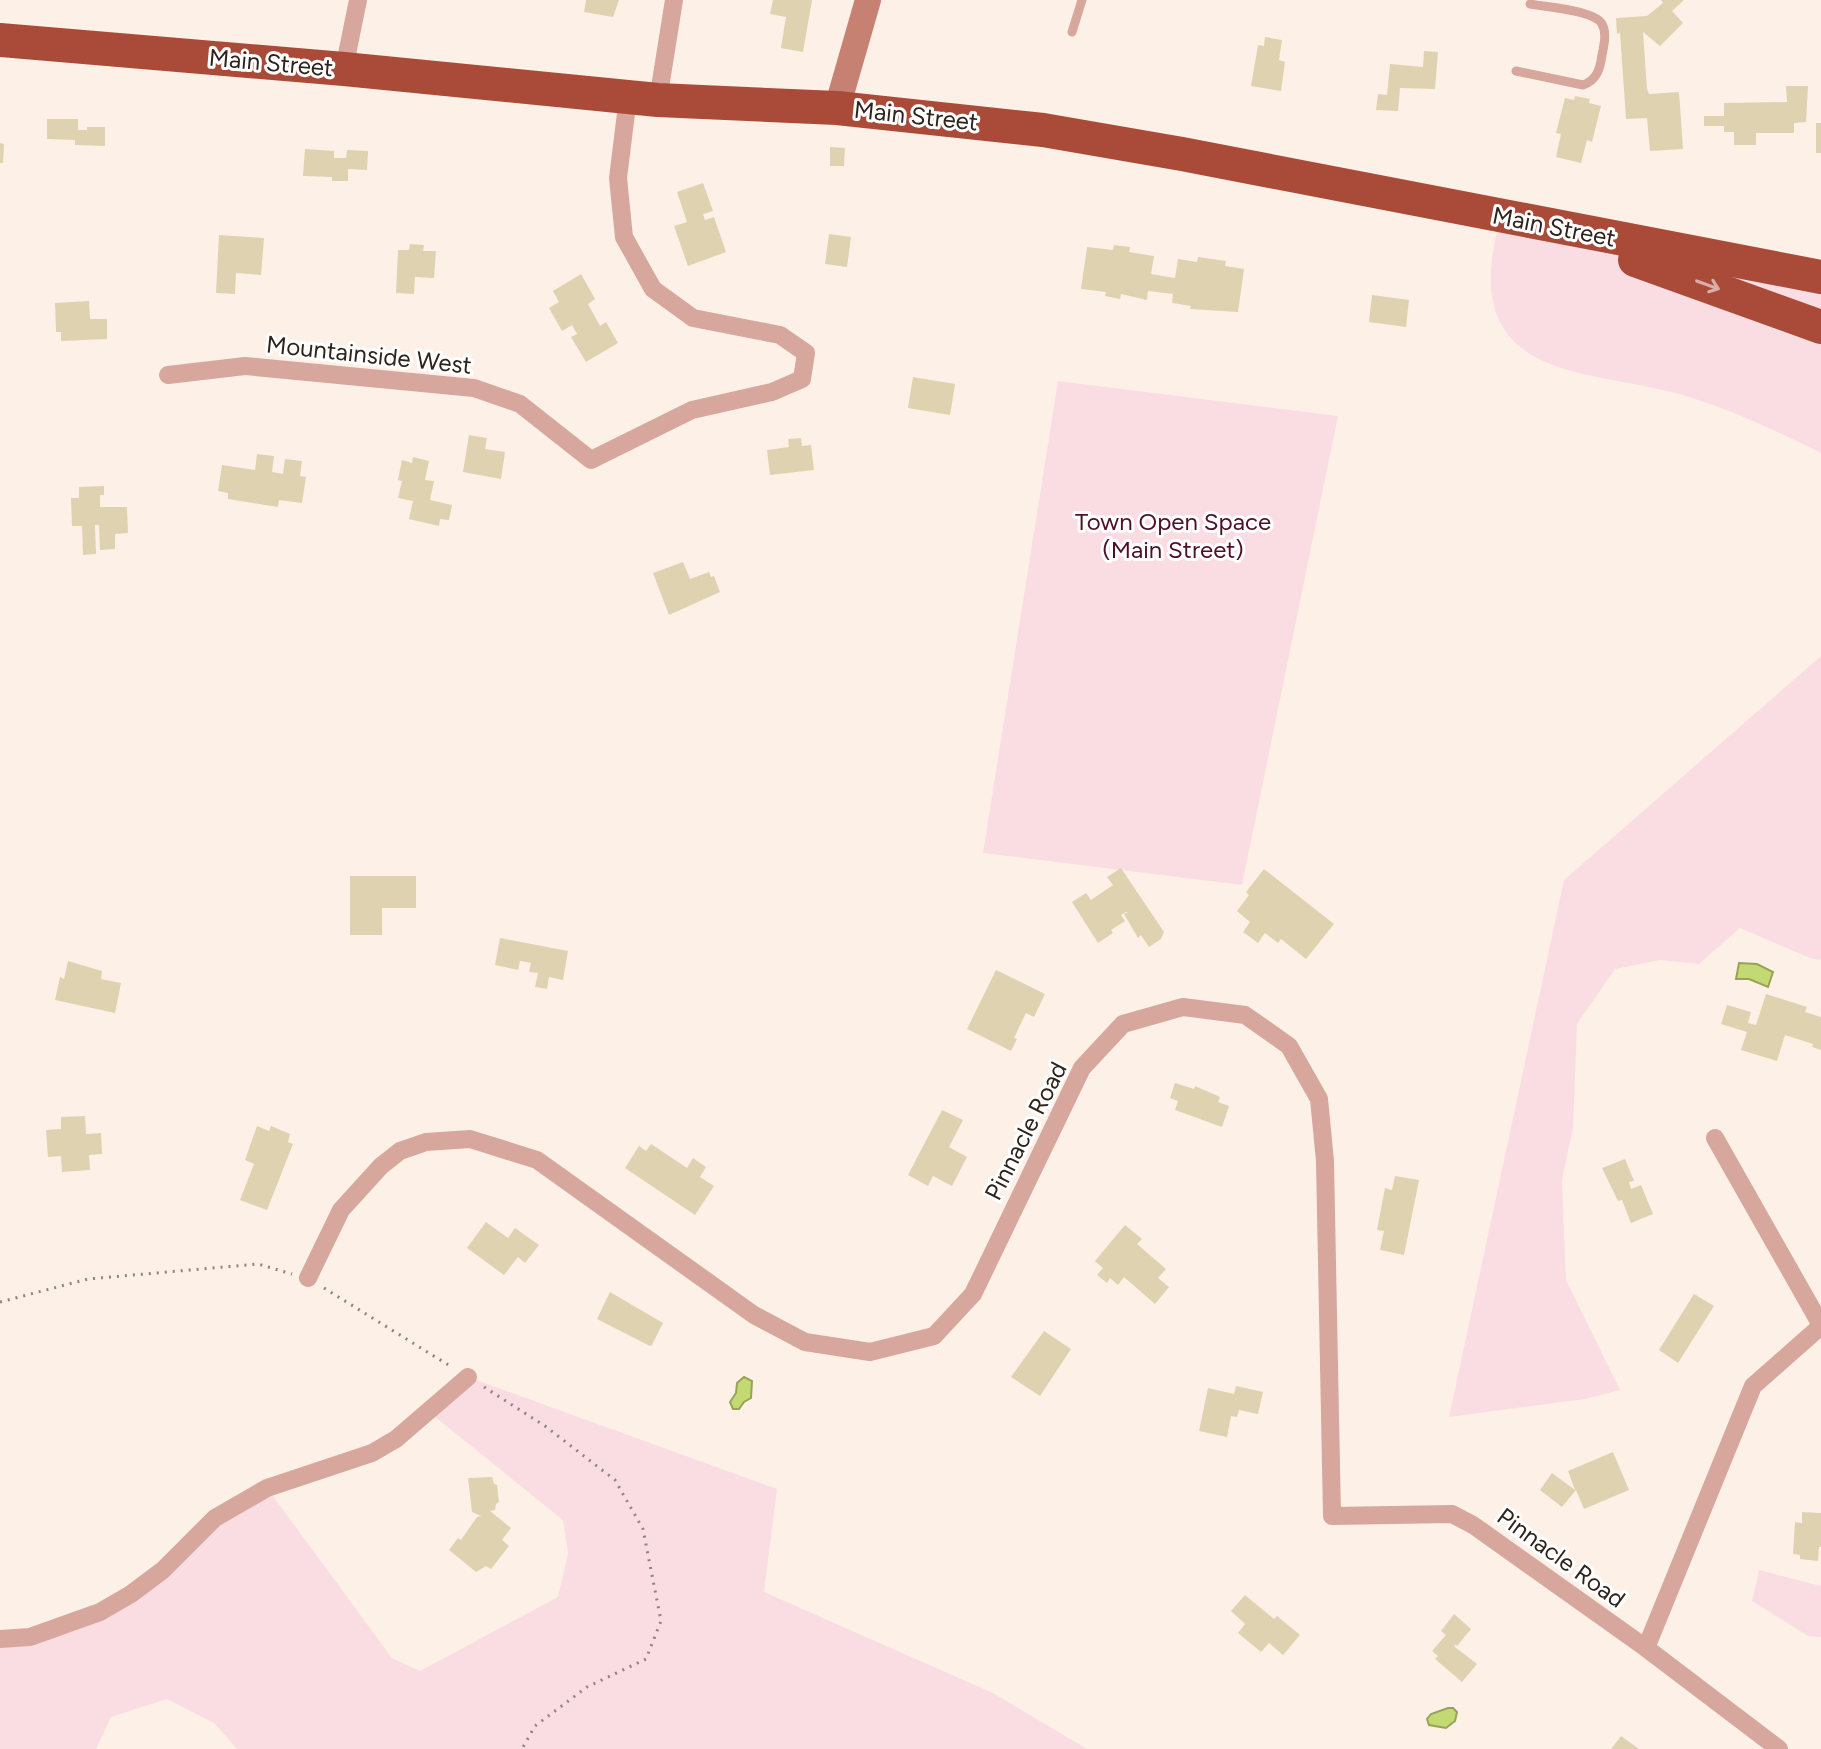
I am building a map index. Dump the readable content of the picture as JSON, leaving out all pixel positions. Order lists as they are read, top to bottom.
{
  "streets": {
    "highway": ["Main Street"],
    "street": ["Mountainside West", "Pinnacle Road"]
  },
  "crossings": [
    ["Main Street", "Mountainside West"]
  ],
  "parks": ["Town Open Space (Main Street)"]
}
